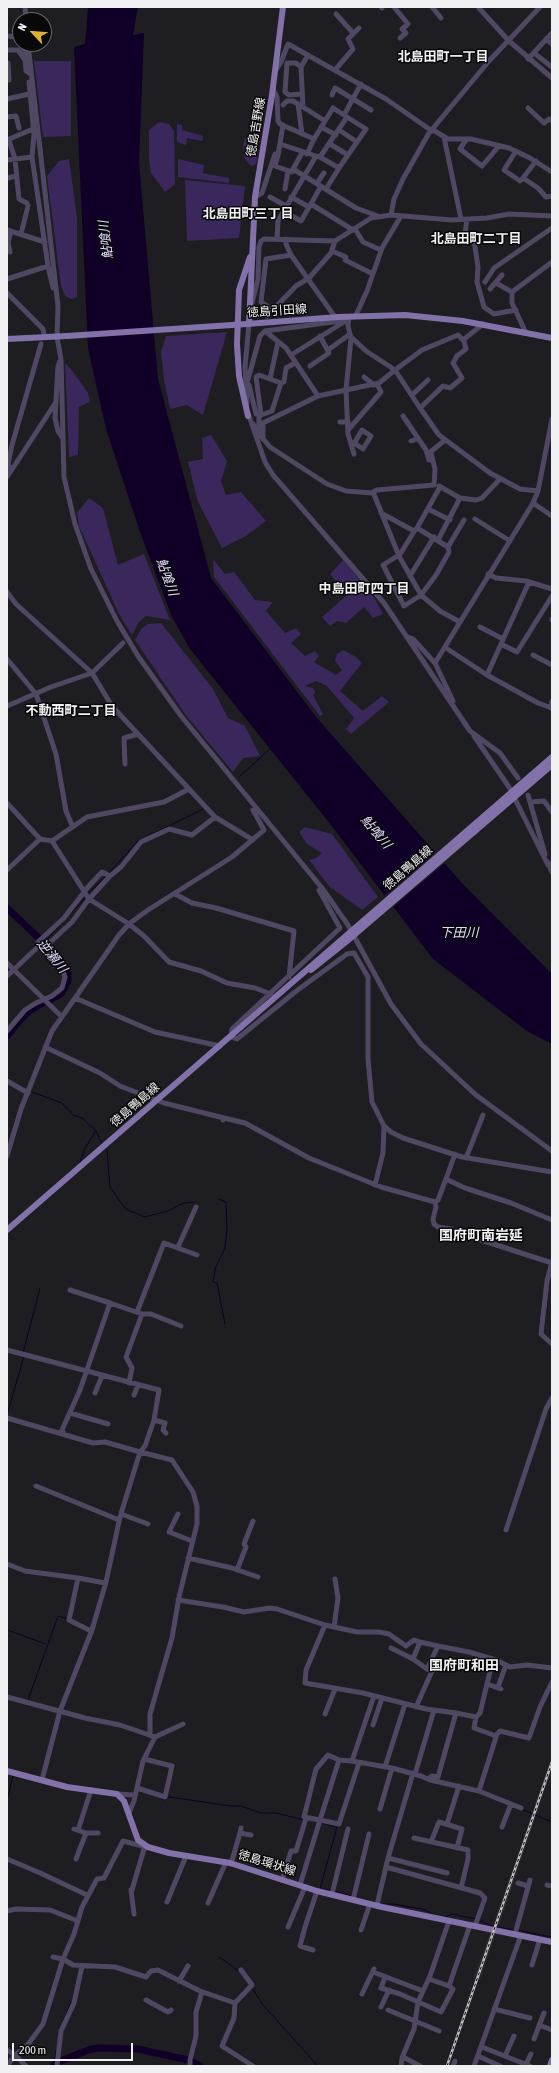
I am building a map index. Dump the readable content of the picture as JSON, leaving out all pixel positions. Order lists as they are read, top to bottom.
{
  "streets": {
    "main road": [
      "徳島吉野線",
      "徳島引田線",
      "徳島鴨島線",
      "徳島環状線"
    ]
  },
  "crossings": [
    ["徳島吉野線", "徳島引田線"]
  ],
  "districts": [
    "北島田町一丁目",
    "北島田町三丁目",
    "北島田町二丁目",
    "中島田町四丁目",
    "不動西町二丁目",
    "国府町南岩延",
    "国府町和田"
  ],
  "water": ["鮎喰川", "下田川", "逆瀬川"],
  "scale_bar": "200 m",
  "north": "top left"
}
